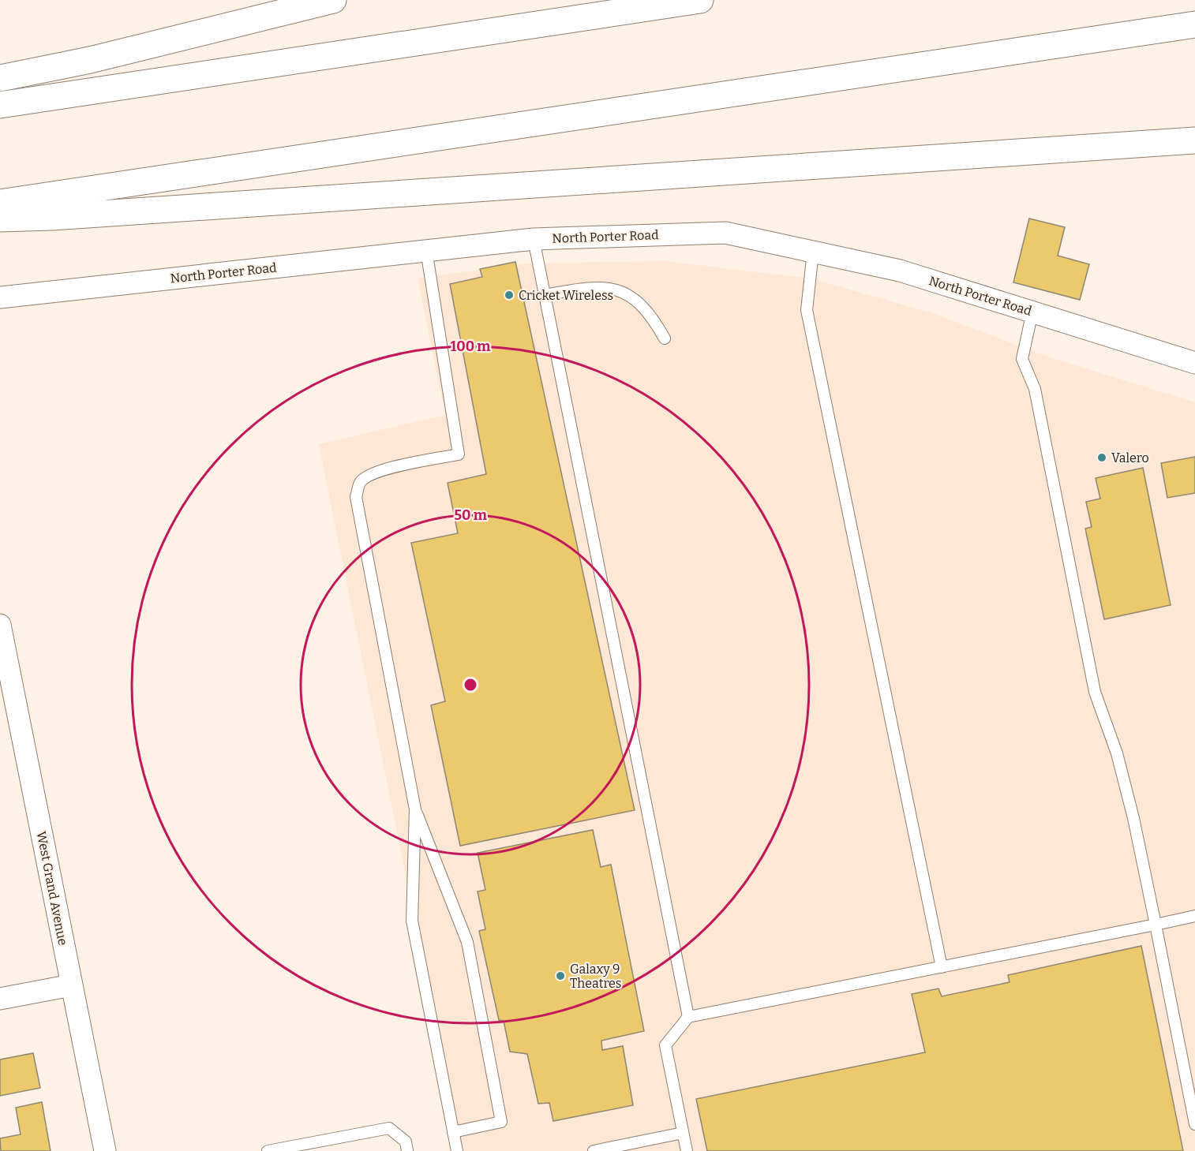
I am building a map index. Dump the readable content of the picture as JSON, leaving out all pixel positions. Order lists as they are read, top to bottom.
{
  "streets": {
    "street": ["North Porter Road", "West Grand Avenue"]
  },
  "places": ["Cricket Wireless", "Valero", "Galaxy 9 Theatres"],
  "rings": ["100 m", "50 m"]
}
